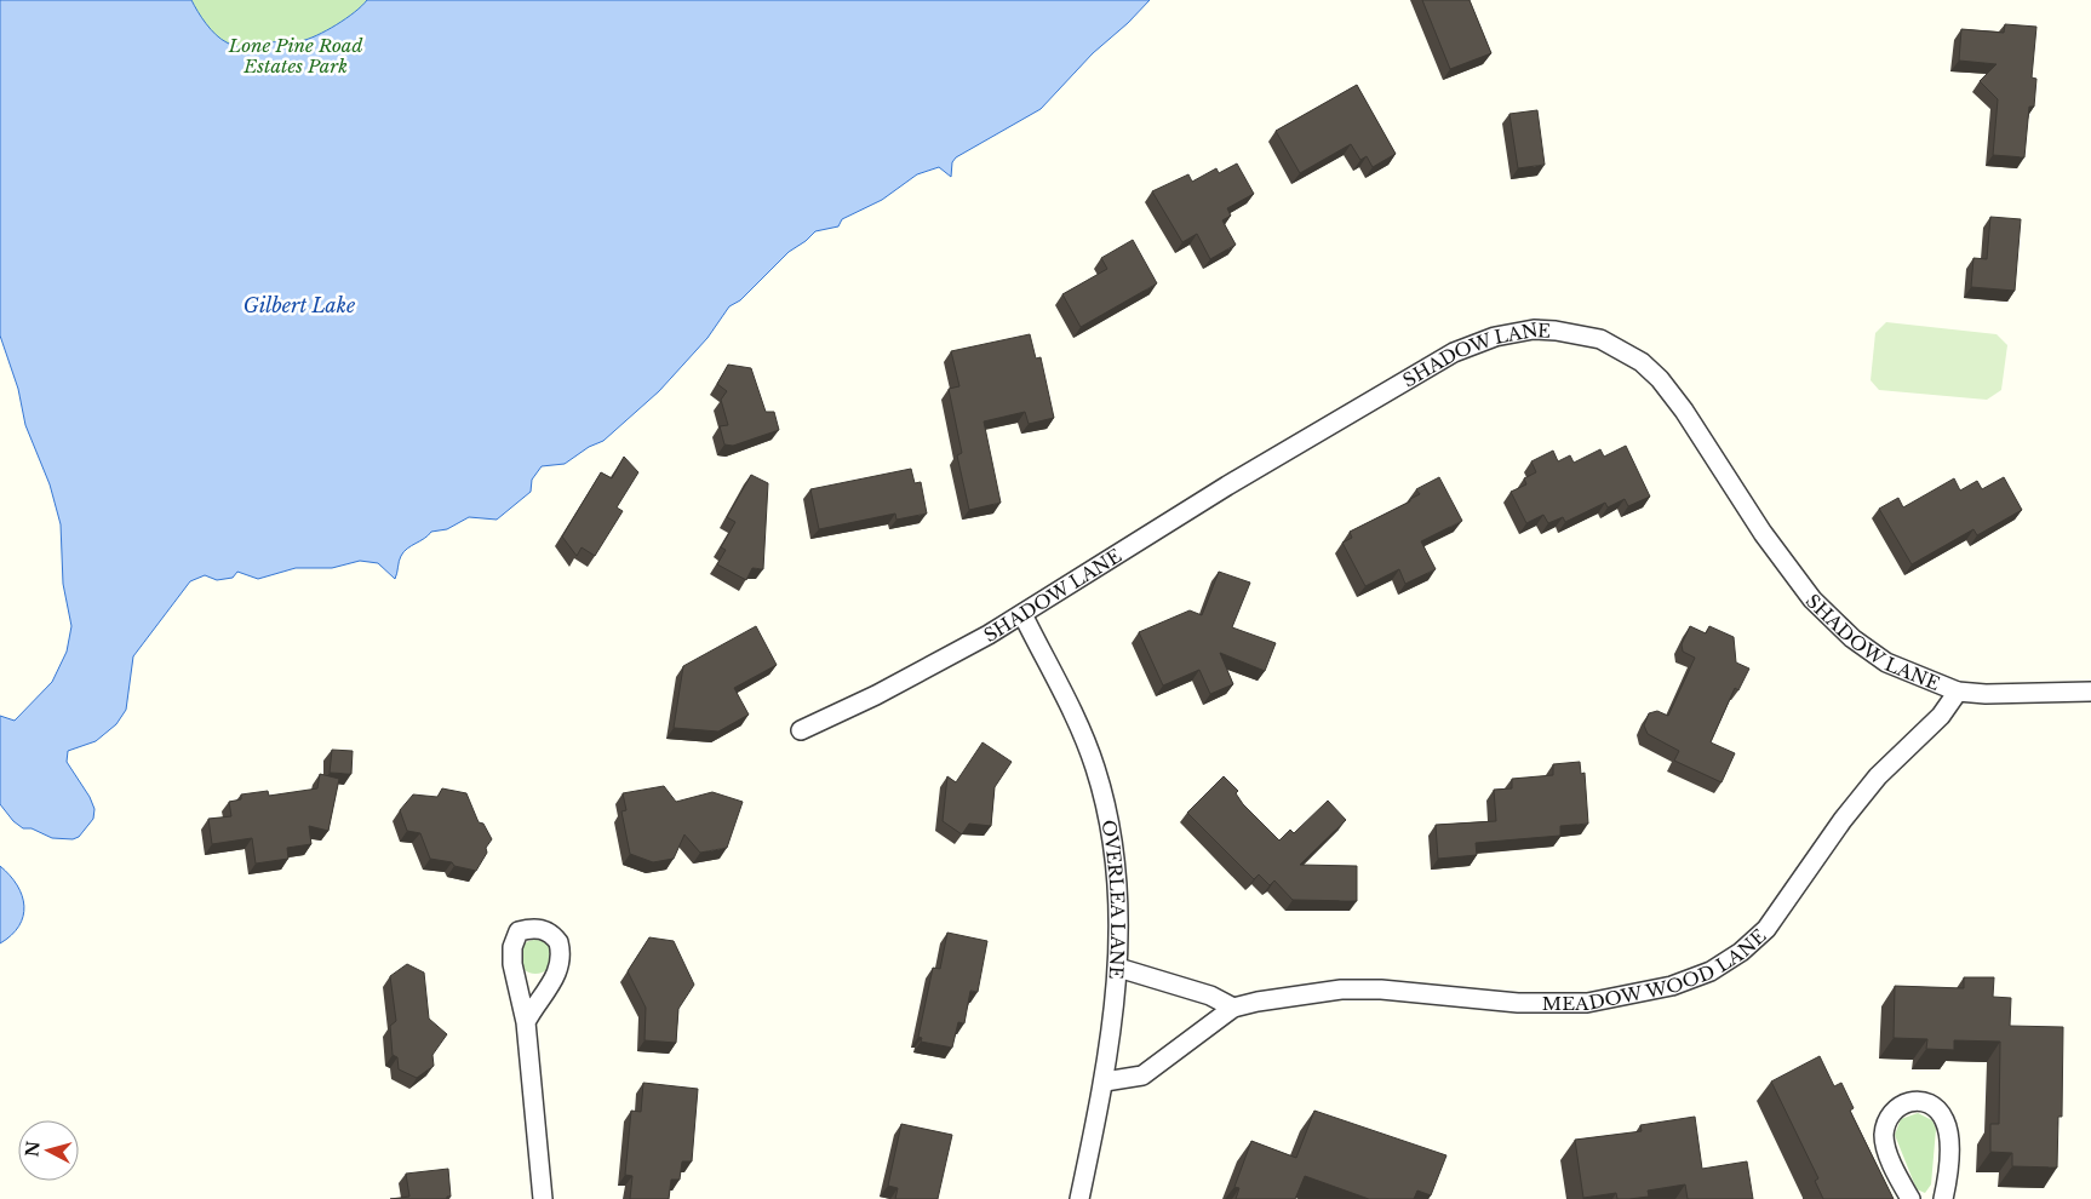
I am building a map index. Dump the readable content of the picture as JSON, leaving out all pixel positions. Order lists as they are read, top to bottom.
{
  "streets": {
    "street": ["SHADOW LANE", "OVERLEA LANE", "MEADOW WOOD LANE"]
  },
  "crossings": [
    ["SHADOW LANE", "OVERLEA LANE"],
    ["SHADOW LANE", "MEADOW WOOD LANE"],
    ["OVERLEA LANE", "MEADOW WOOD LANE"]
  ],
  "water": ["Gilbert Lake"],
  "parks": ["Lone Pine Road Estates Park"],
  "north": "left"
}
